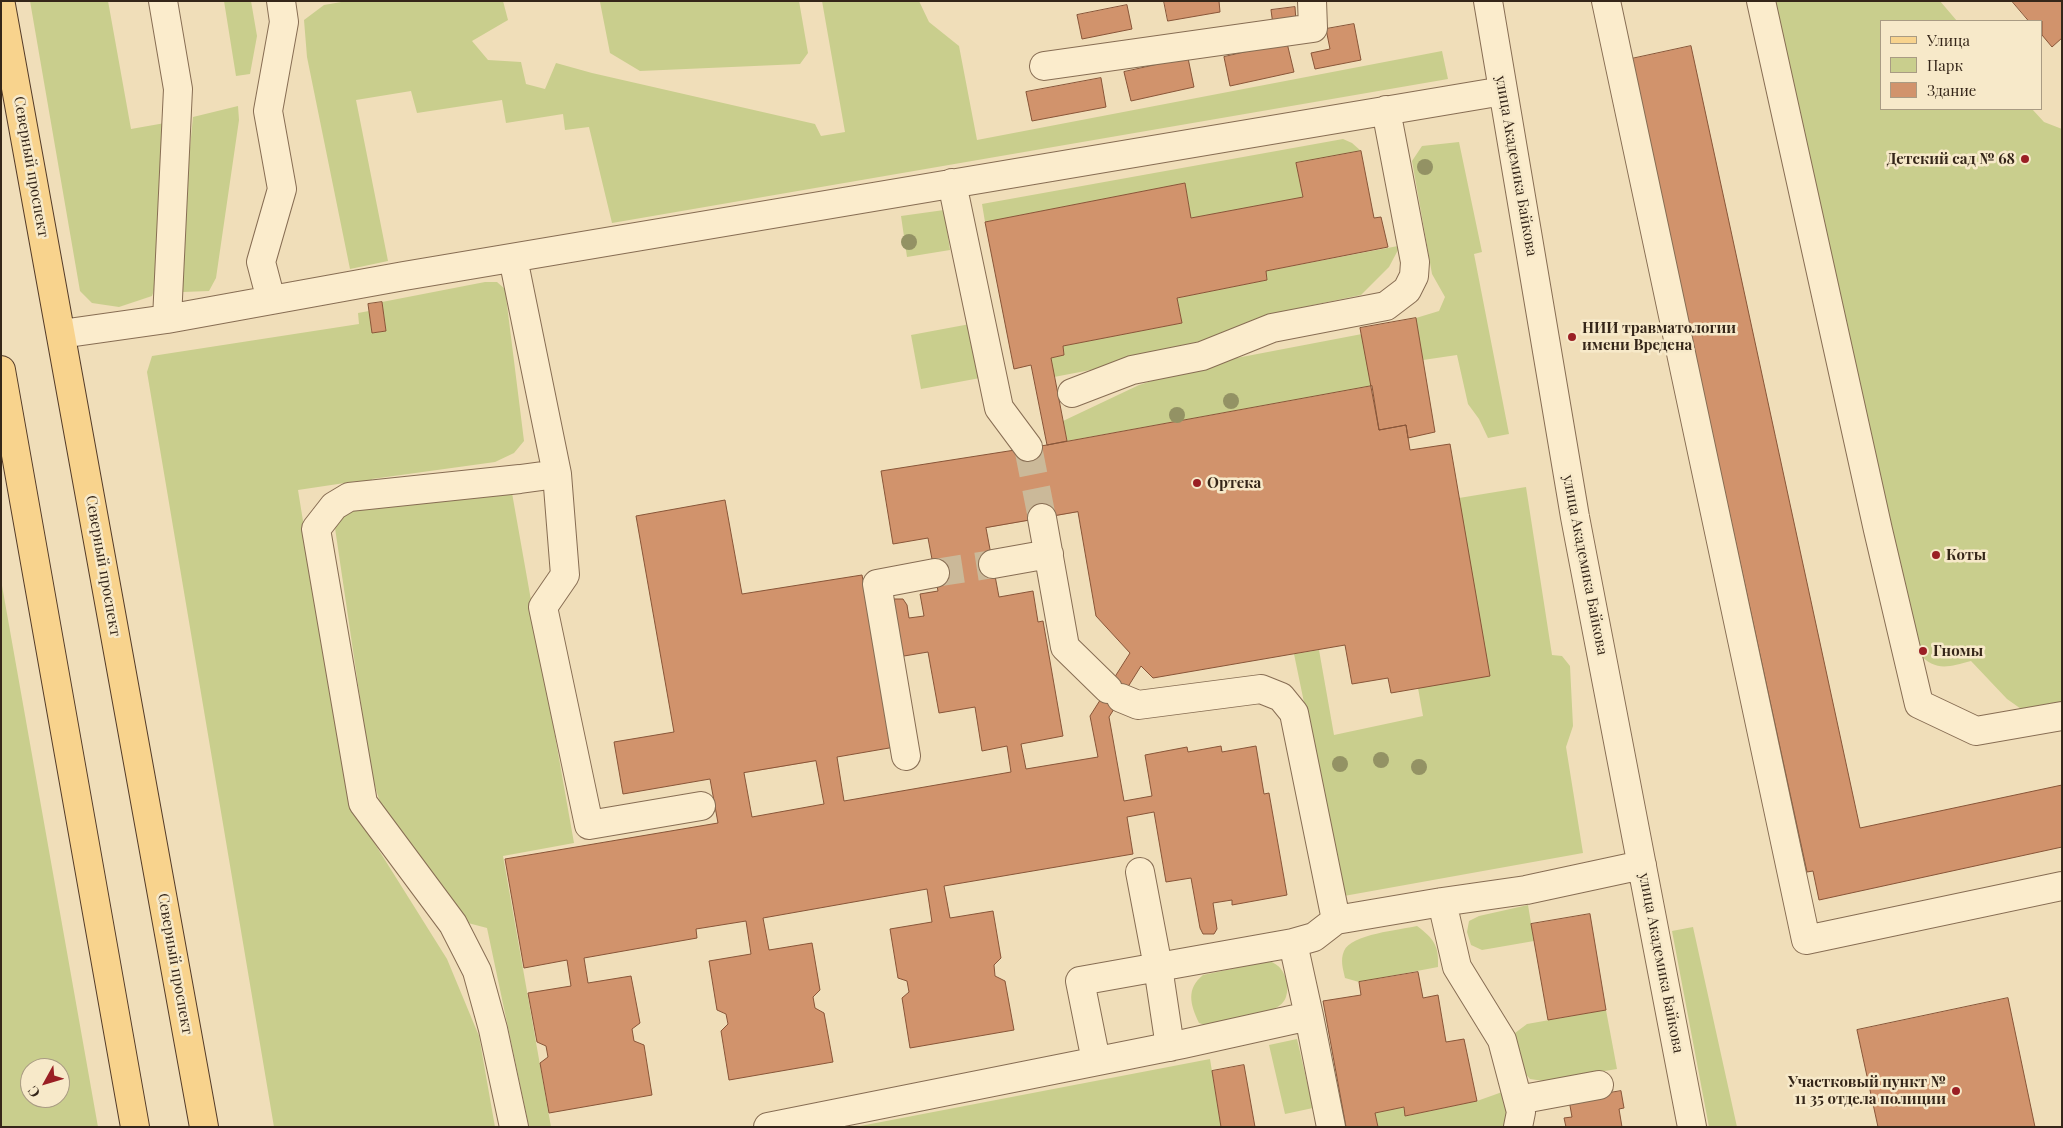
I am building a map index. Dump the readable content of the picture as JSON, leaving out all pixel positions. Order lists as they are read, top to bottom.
{
  "streets": {
    "main road": ["Северный проспект"],
    "street": ["улица Академика Байкова"]
  },
  "places": [
    "Детский сад № 68",
    "НИИ травматологии имени Вредена",
    "Ортека",
    "Коты",
    "Гномы",
    "Участковый пункт № 11 35 отдела полиции"
  ],
  "legend": ["Улица", "Парк", "Здание"],
  "north": "bottom left"
}
